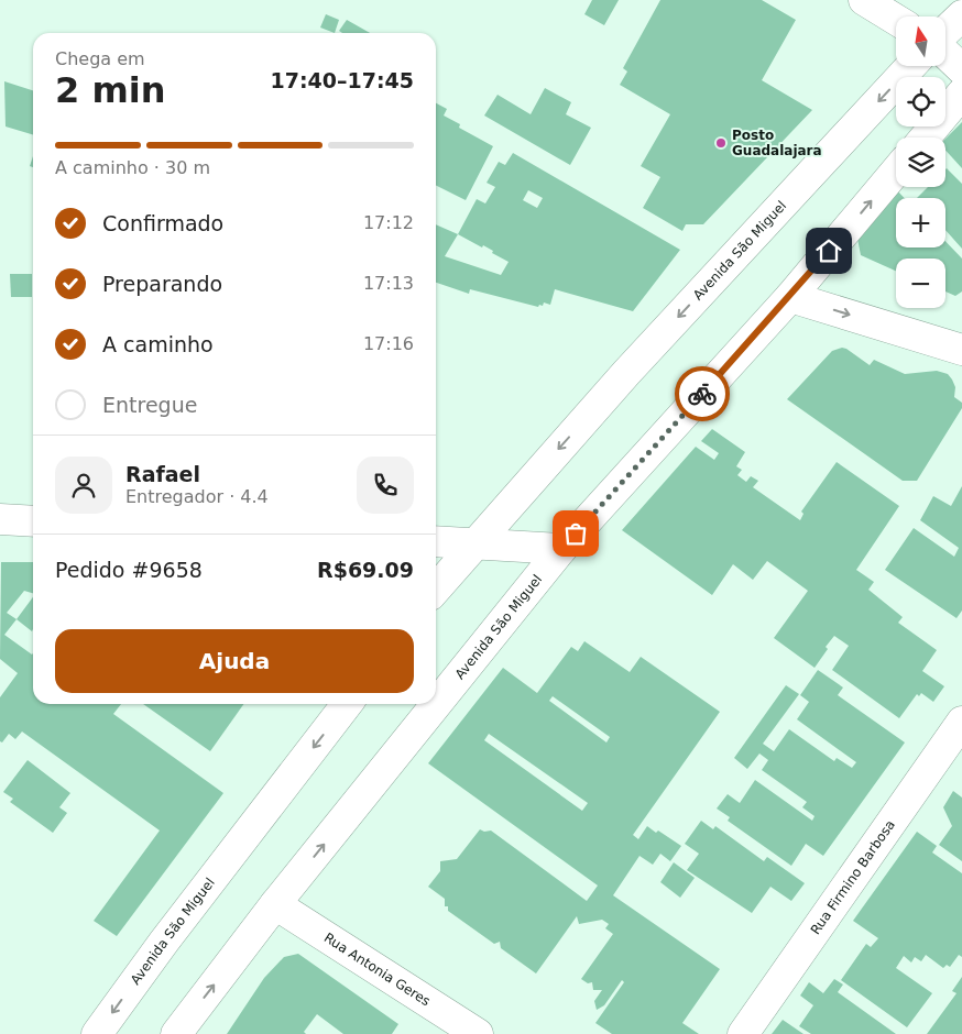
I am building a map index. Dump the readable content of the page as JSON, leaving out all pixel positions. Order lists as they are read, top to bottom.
{
  "streets": {
    "main road": ["Avenida São Miguel", "Rua Firmino Barbosa", "Rua Antonia Geres"]
  },
  "crossings": [
    ["Avenida São Miguel", "Rua Antonia Geres"]
  ],
  "places": ["Posto Guadalajara"],
  "north": "top",
  "page": {
    "map_buttons": ["+", "−"],
    "heading": ["2 min", "Chega em", "17:40–17:45"],
    "panel": [
      "Rafael",
      "Entregador · 4.4",
      "Pedido #9658",
      "R$69.09"
    ],
    "bar": "A caminho · 30 m",
    "list": [
      ["Confirmado", "17:12"],
      ["Preparando", "17:13"],
      ["A caminho", "17:16"],
      "Entregue"
    ],
    "buttons": "Ajuda"
  }
}
